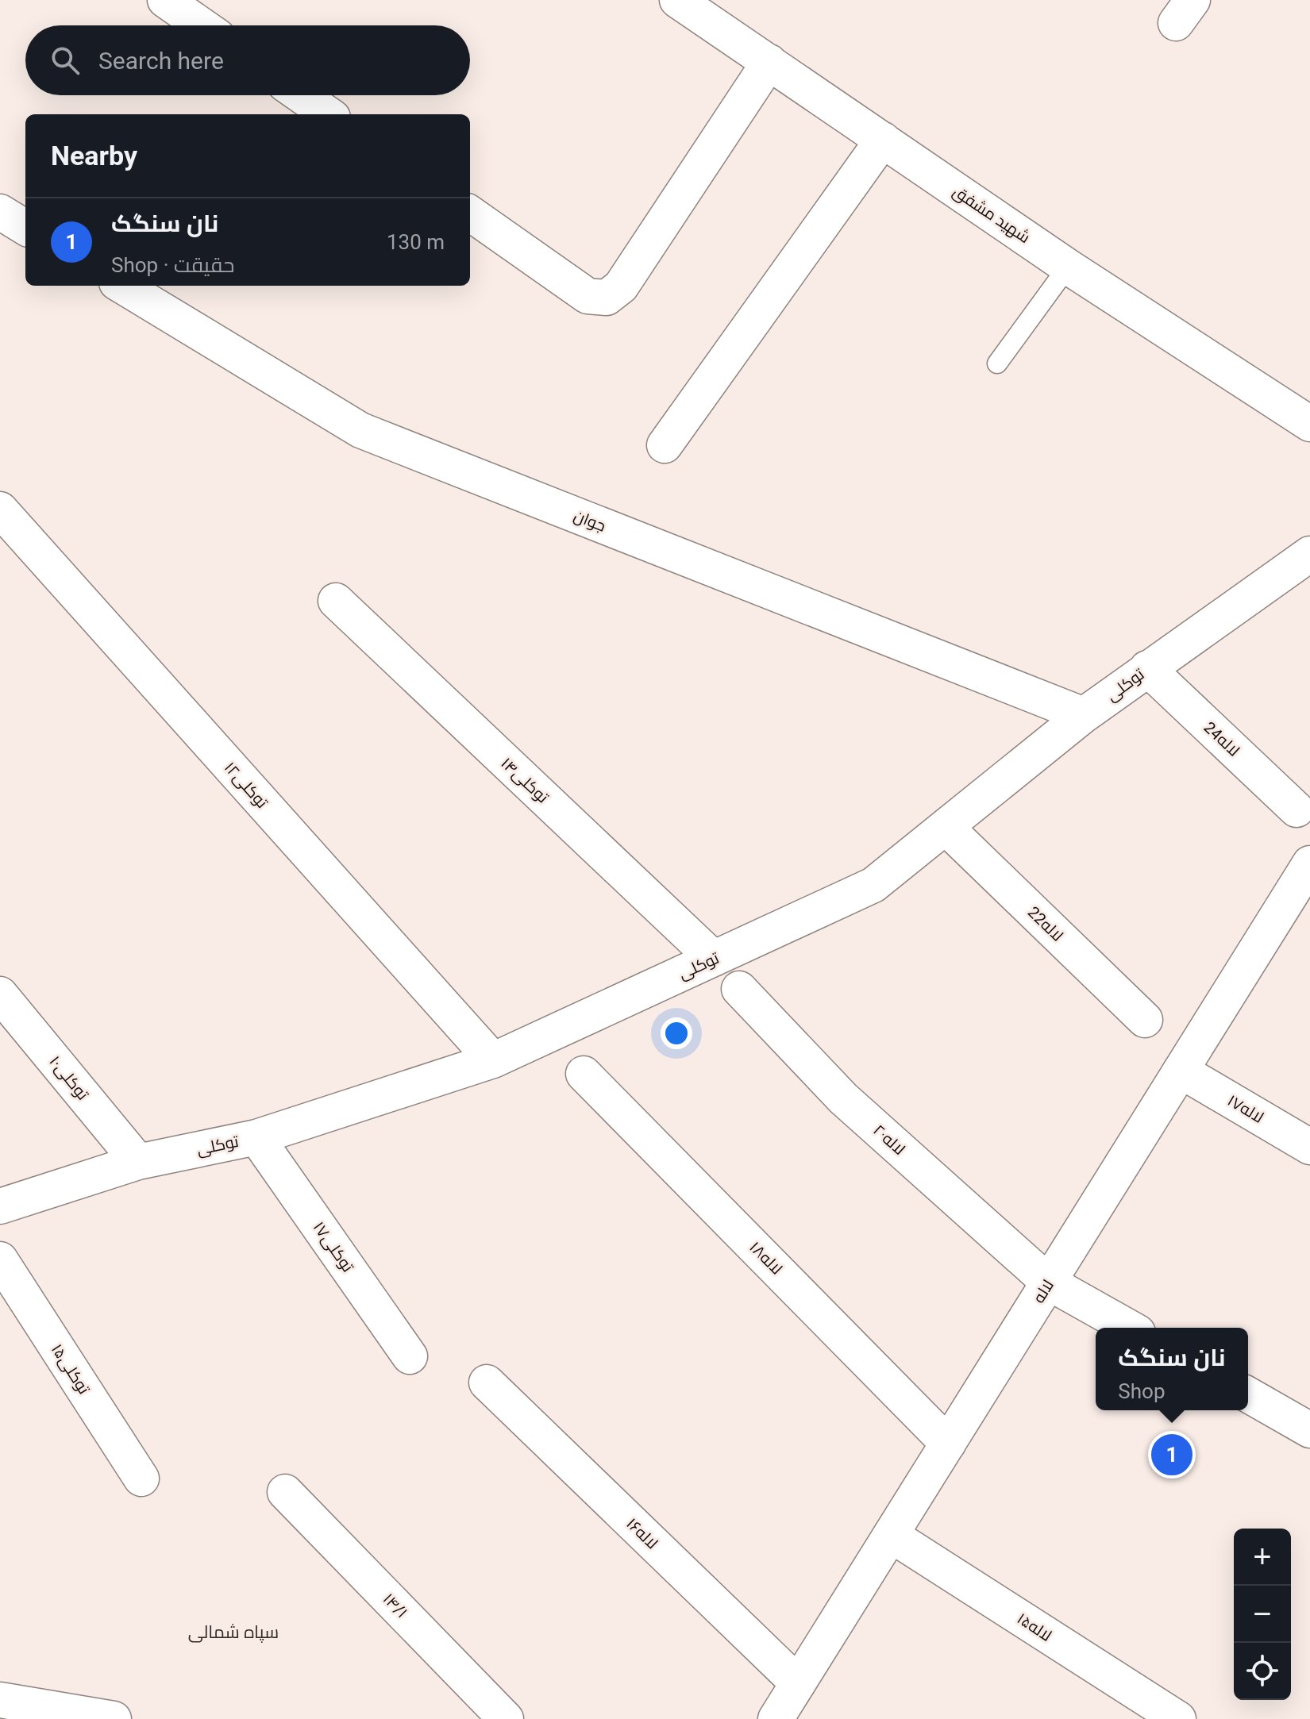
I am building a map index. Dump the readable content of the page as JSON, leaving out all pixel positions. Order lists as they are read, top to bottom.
{
  "streets": {
    "street": [
      "شهید مشفق",
      "جوان",
      "توکلی",
      "24لاله",
      "توکلی۱۴",
      "توکلی۱۲",
      "22لاله",
      "۱۰توکلی",
      "لاله۱۷",
      "لاله۲۰",
      "توکلی۱۷",
      "لاله۱۸",
      "لاله",
      "توکلی۱۵",
      "لاله۱۶",
      "۱۴/۱",
      "لاله۱۵"
    ]
  },
  "crossings": [
    ["جوان", "توکلی"],
    ["توکلی", "24لاله"],
    ["توکلی", "توکلی۱۴"],
    ["توکلی", "توکلی۱۲"],
    ["توکلی", "22لاله"],
    ["توکلی", "۱۰توکلی"],
    ["توکلی", "توکلی۱۷"],
    ["لاله۱۷", "لاله"],
    ["لاله۲۰", "لاله"],
    ["لاله۱۸", "لاله"],
    ["لاله", "لاله۱۶"],
    ["لاله", "لاله۱۵"]
  ],
  "districts": ["سپاه شمالی"],
  "page": {
    "search": "Search here",
    "heading": "Nearby",
    "list": [
      {
        "mark": "1",
        "name": "نان سنگک",
        "note": "Shop · حقیقت",
        "value": "130 m"
      }
    ],
    "popup": ["نان سنگک", "Shop"],
    "pins": "1",
    "map_buttons": ["+", "−"]
  }
}
